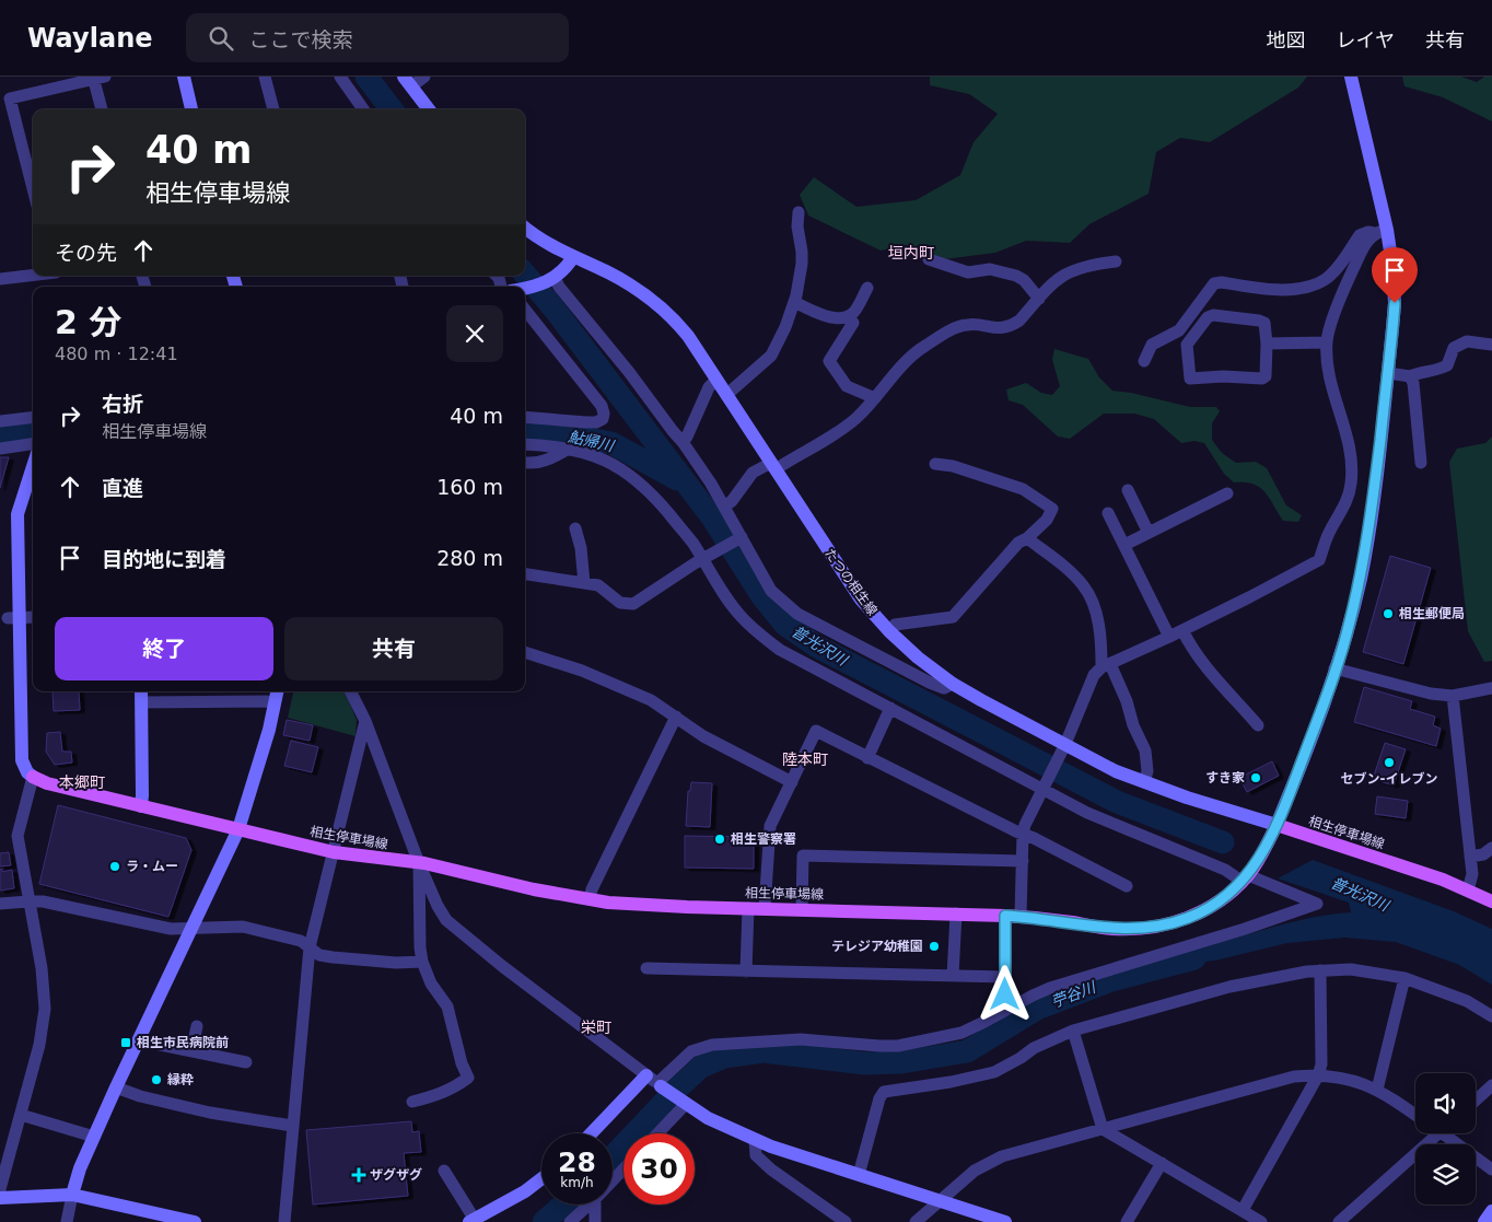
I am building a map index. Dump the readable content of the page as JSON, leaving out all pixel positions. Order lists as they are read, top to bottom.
{
  "streets": {
    "main road": ["相生停車場線"],
    "street": ["たつの相生線"]
  },
  "crossings": [
    ["たつの相生線", "相生停車場線"]
  ],
  "districts": [
    "垣内町",
    "陸本町",
    "本郷町",
    "栄町"
  ],
  "water": ["鮎帰川", "普光沢川", "苧谷川"],
  "places": {
    "other": [
      "相生郵便局",
      "セブン-イレブン",
      "すき家",
      "相生警察署",
      "ラ・ムー",
      "テレジア幼稚園",
      "縁粋"
    ],
    "transit": ["相生市民病院前"],
    "health": ["ザグザグ"]
  },
  "page": {
    "header": "Waylane",
    "search": "ここで検索",
    "nav": ["地図", "レイヤ", "共有"],
    "turn": ["40 m", "相生停車場線"],
    "then": "その先",
    "heading": ["2 分", "480 m · 12:41"],
    "list": [
      {
        "name": "右折",
        "note": "相生停車場線",
        "value": "40 m"
      },
      {
        "name": "直進",
        "value": "160 m"
      },
      {
        "name": "目的地に到着",
        "value": "280 m"
      }
    ],
    "buttons": ["終了", "共有"],
    "speed": "28 km/h",
    "limit": "30"
  }
}
